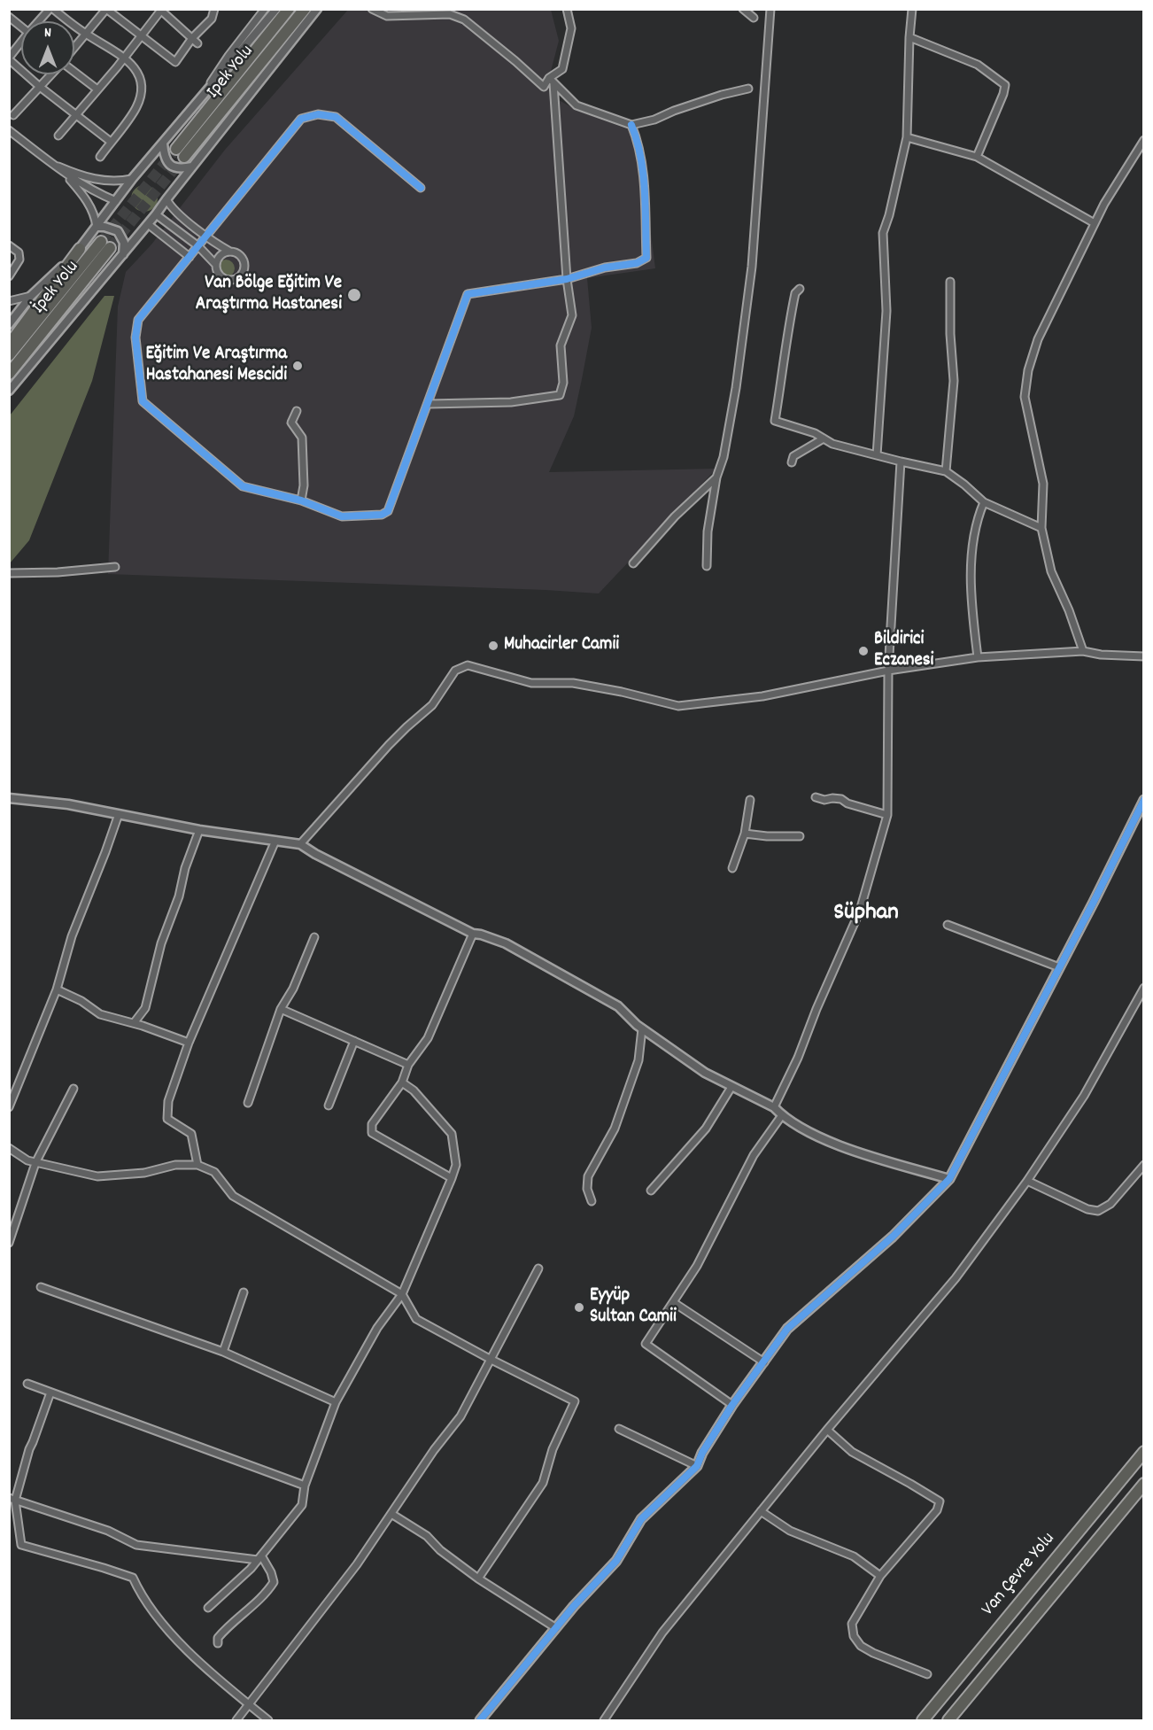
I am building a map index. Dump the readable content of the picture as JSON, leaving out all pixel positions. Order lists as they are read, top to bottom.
{
  "streets": {
    "highway": ["Ipek Yolu", "İpek Yolu", "Van Çevre Yolu"]
  },
  "districts": ["Süphan"],
  "places": [
    "Van Bölge Eğitim Ve Araştırma Hastanesi",
    "Eğitim Ve Araştırma Hastahanesi Mescidi",
    "Muhacirler Camii",
    "Bildirici Eczanesi",
    "Eyyüp Sultan Camii"
  ],
  "north": "top"
}
